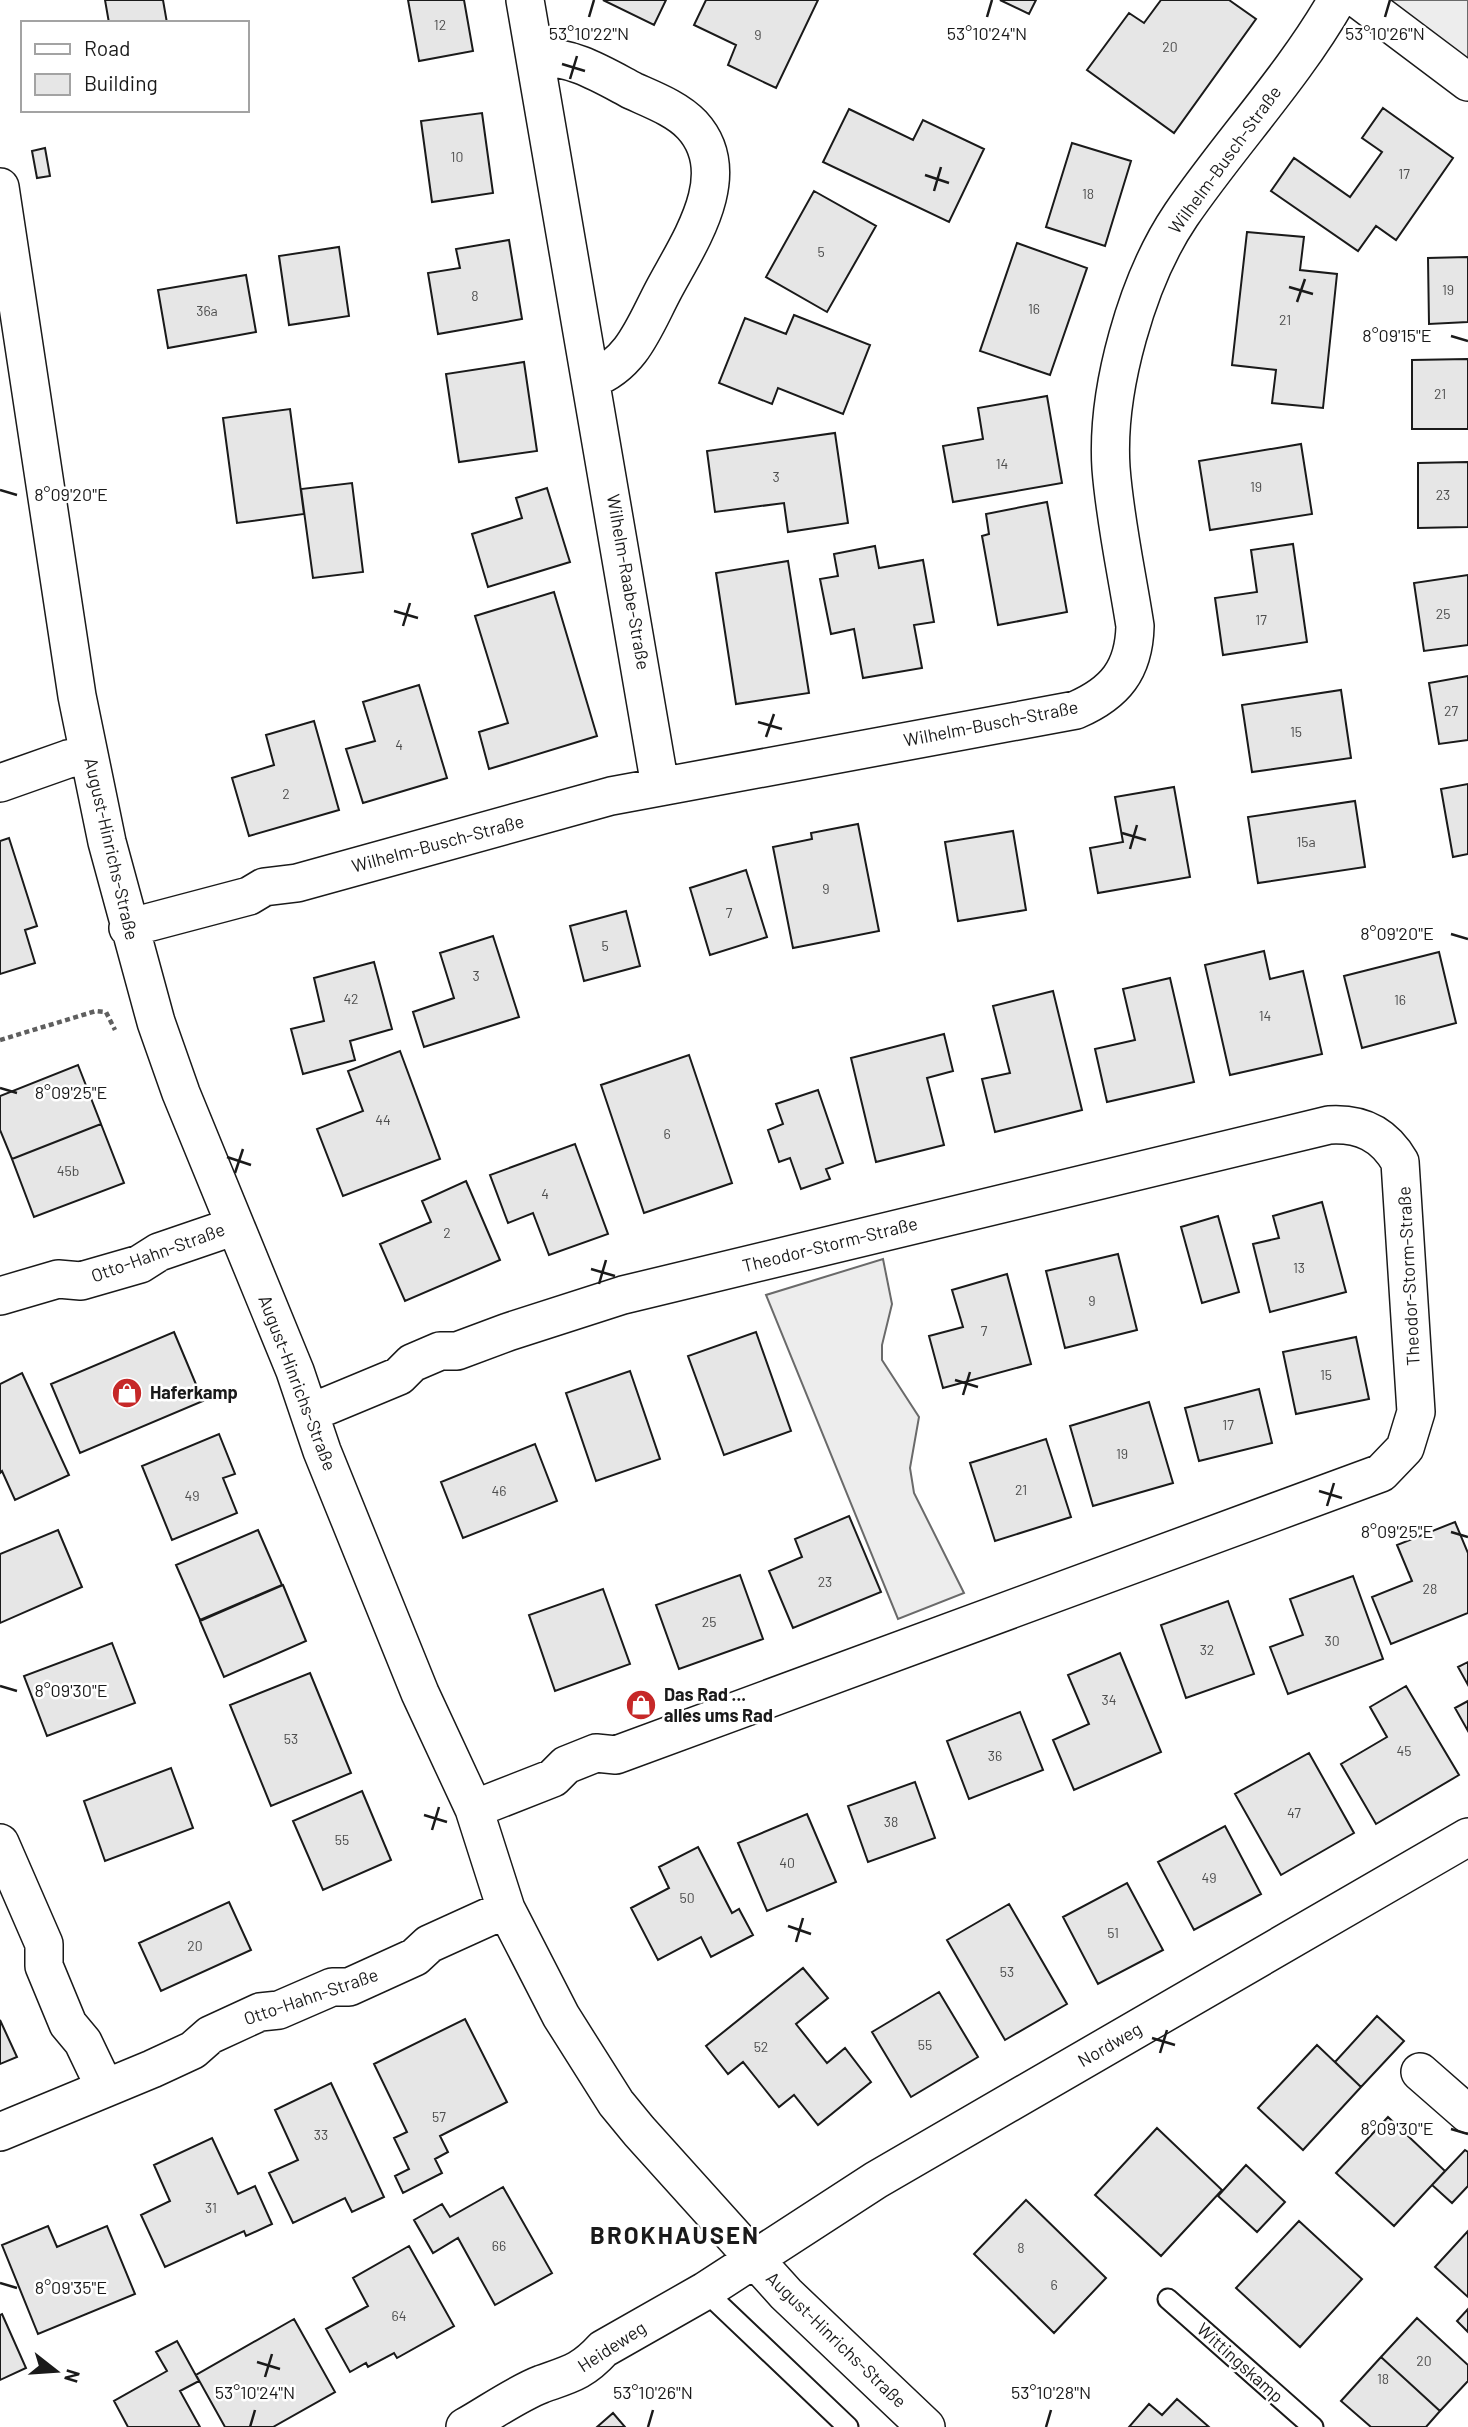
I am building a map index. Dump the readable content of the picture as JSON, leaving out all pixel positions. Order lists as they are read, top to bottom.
{
  "streets": {
    "street": [
      "Wilhelm-Busch-Straße",
      "Wilhelm-Raabe-Straße",
      "August-Hinrichs-Straße",
      "Theodor-Storm-Straße",
      "Otto-Hahn-Straße",
      "Nordweg",
      "Heideweg"
    ],
    "lane": ["Wittingskamp"]
  },
  "crossings": [
    ["Wilhelm-Busch-Straße", "Wilhelm-Raabe-Straße"],
    ["Wilhelm-Busch-Straße", "August-Hinrichs-Straße"],
    ["August-Hinrichs-Straße", "Theodor-Storm-Straße"],
    ["August-Hinrichs-Straße", "Otto-Hahn-Straße"],
    ["August-Hinrichs-Straße", "Nordweg"],
    ["August-Hinrichs-Straße", "Heideweg"],
    ["Nordweg", "Heideweg"]
  ],
  "districts": ["BROKHAUSEN"],
  "places": {
    "shop": ["Haferkamp", "Das Rad ... alles ums Rad"]
  },
  "house_numbers": [
    "12",
    "9",
    "20",
    "10",
    "17",
    "18",
    "5",
    "19",
    "8",
    "16",
    "36a",
    "21",
    "21",
    "14",
    "3",
    "19",
    "23",
    "25",
    "17",
    "27",
    "15",
    "4",
    "2",
    "15a",
    "9",
    "7",
    "5",
    "3",
    "42",
    "16",
    "14",
    "44",
    "6",
    "45b",
    "4",
    "2",
    "13",
    "9",
    "7",
    "15",
    "17",
    "19",
    "21",
    "46",
    "49",
    "23",
    "28",
    "25",
    "30",
    "32",
    "34",
    "53",
    "45",
    "36",
    "47",
    "38",
    "55",
    "40",
    "49",
    "50",
    "51",
    "20",
    "53",
    "55",
    "52",
    "57",
    "33",
    "31",
    "66",
    "8",
    "6",
    "64",
    "20",
    "18"
  ],
  "legend": ["Road", "Building"],
  "north": "right",
  "coordinates": [
    "53°10'22\"N",
    "53°10'24\"N",
    "53°10'26\"N",
    "8°09'15\"E",
    "8°09'20\"E",
    "8°09'25\"E",
    "8°09'30\"E",
    "8°09'35\"E",
    "53°10'28\"N"
  ]
}
